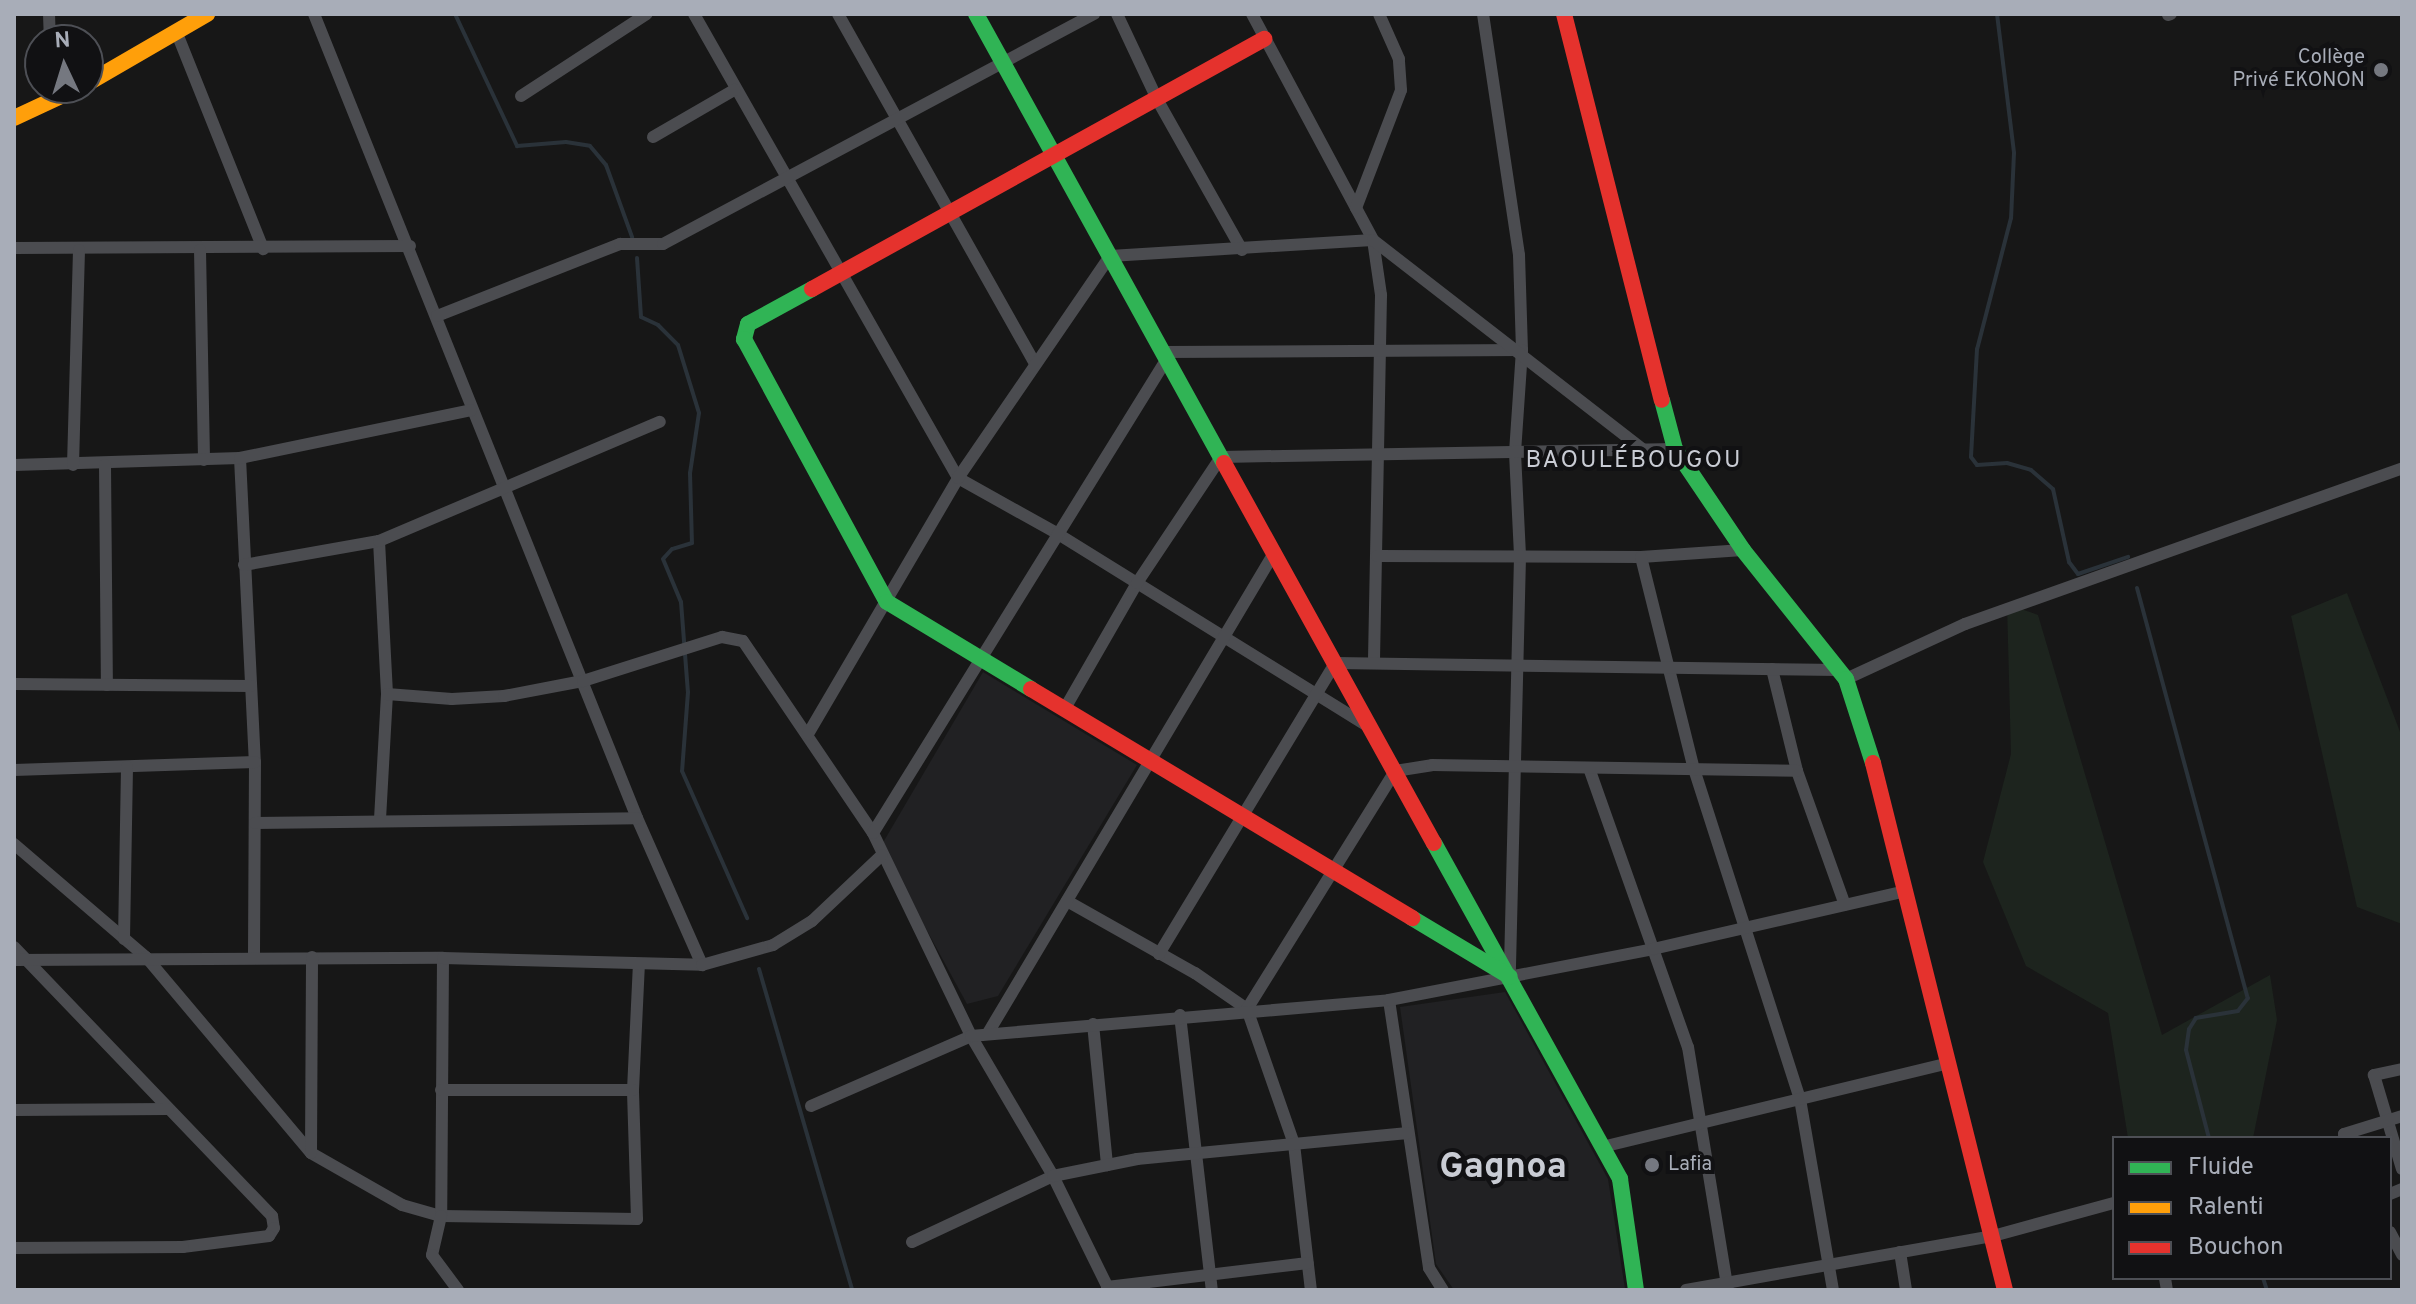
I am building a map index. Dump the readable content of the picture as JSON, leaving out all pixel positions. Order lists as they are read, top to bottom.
{
  "districts": ["BAOULÉBOUGOU", "Gagnoa"],
  "places": ["Collège Privé EKONON", "Lafia"],
  "legend": ["Fluide", "Ralenti", "Bouchon"],
  "north": "top"
}
